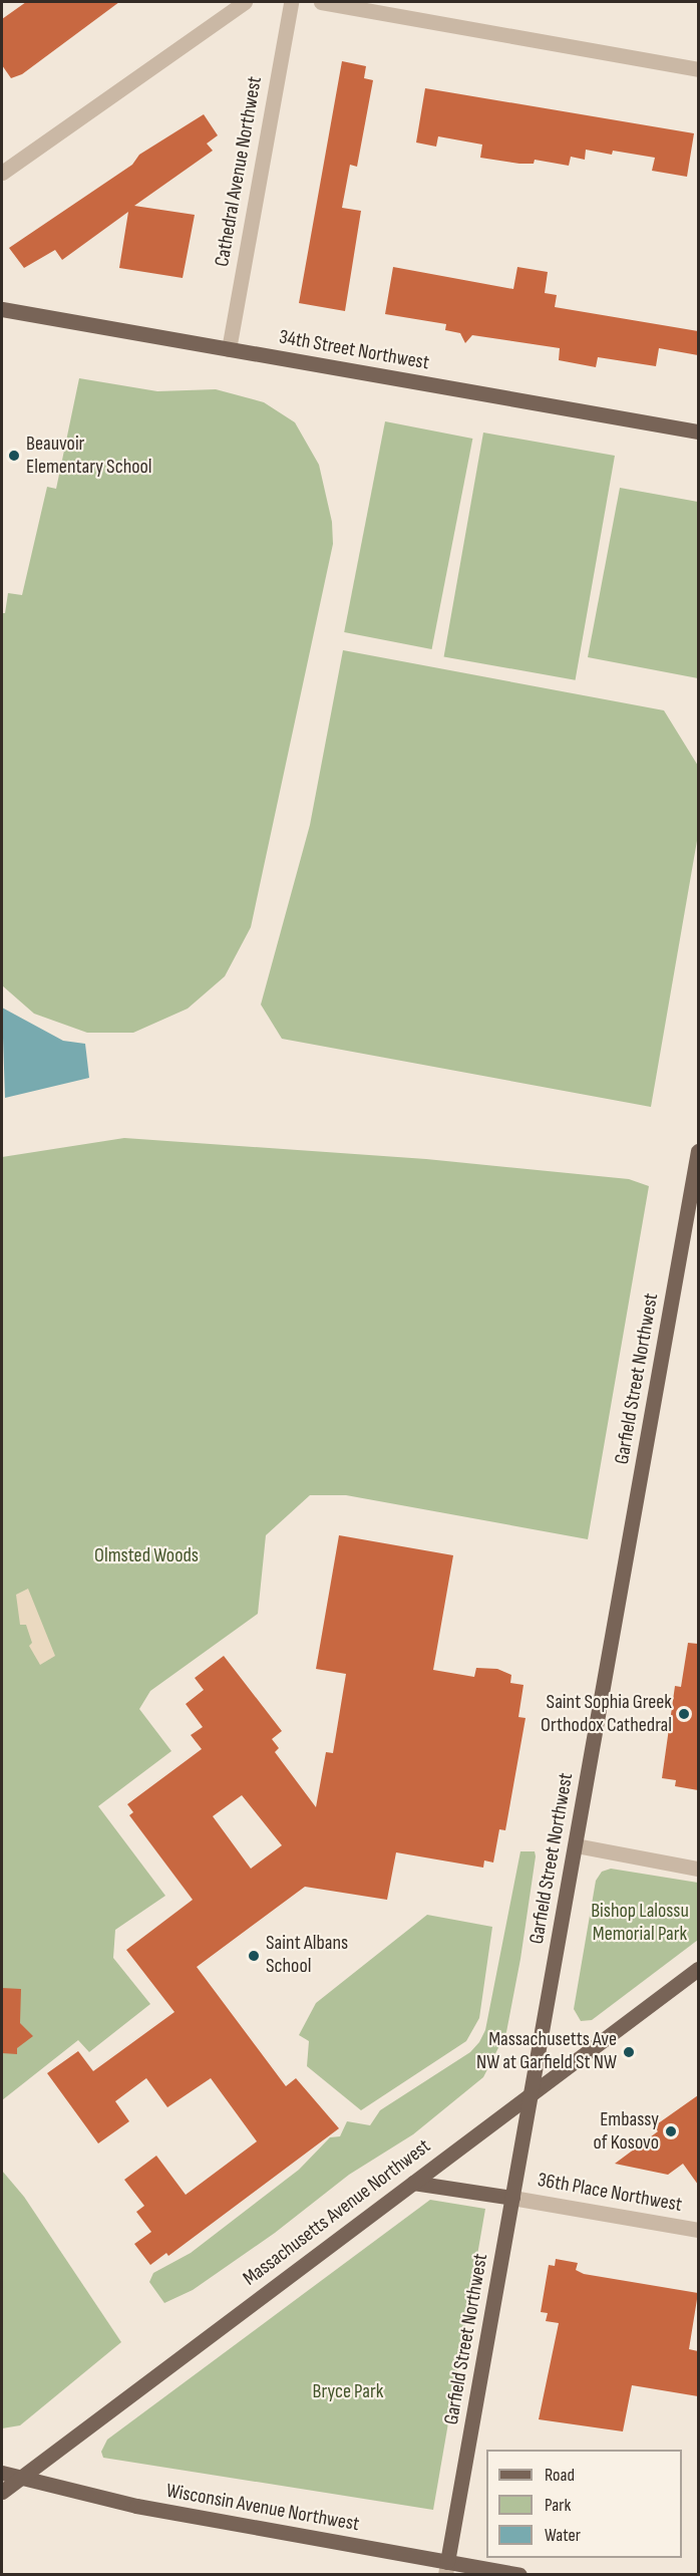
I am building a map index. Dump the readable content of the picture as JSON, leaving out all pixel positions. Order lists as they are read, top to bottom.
{
  "streets": {
    "main road": [
      "34th Street Northwest",
      "Garfield Street Northwest",
      "Massachusetts Avenue Northwest",
      "Wisconsin Avenue Northwest"
    ],
    "street": ["Cathedral Avenue Northwest", "36th Place Northwest"]
  },
  "crossings": [
    ["Cathedral Avenue Northwest", "34th Street Northwest"],
    ["Garfield Street Northwest", "36th Place Northwest"],
    ["Garfield Street Northwest", "Massachusetts Avenue Northwest"],
    ["Garfield Street Northwest", "Wisconsin Avenue Northwest"],
    ["Massachusetts Avenue Northwest", "Wisconsin Avenue Northwest"]
  ],
  "parks": ["Olmsted Woods", "Bishop Lalossu Memorial Park", "Bryce Park"],
  "places": [
    "Beauvoir Elementary School",
    "Saint Sophia Greek Orthodox Cathedral",
    "Saint Albans School",
    "Massachusetts Ave NW at Garfield St NW",
    "Embassy of Kosovo"
  ],
  "legend": ["Road", "Park", "Water"]
}
